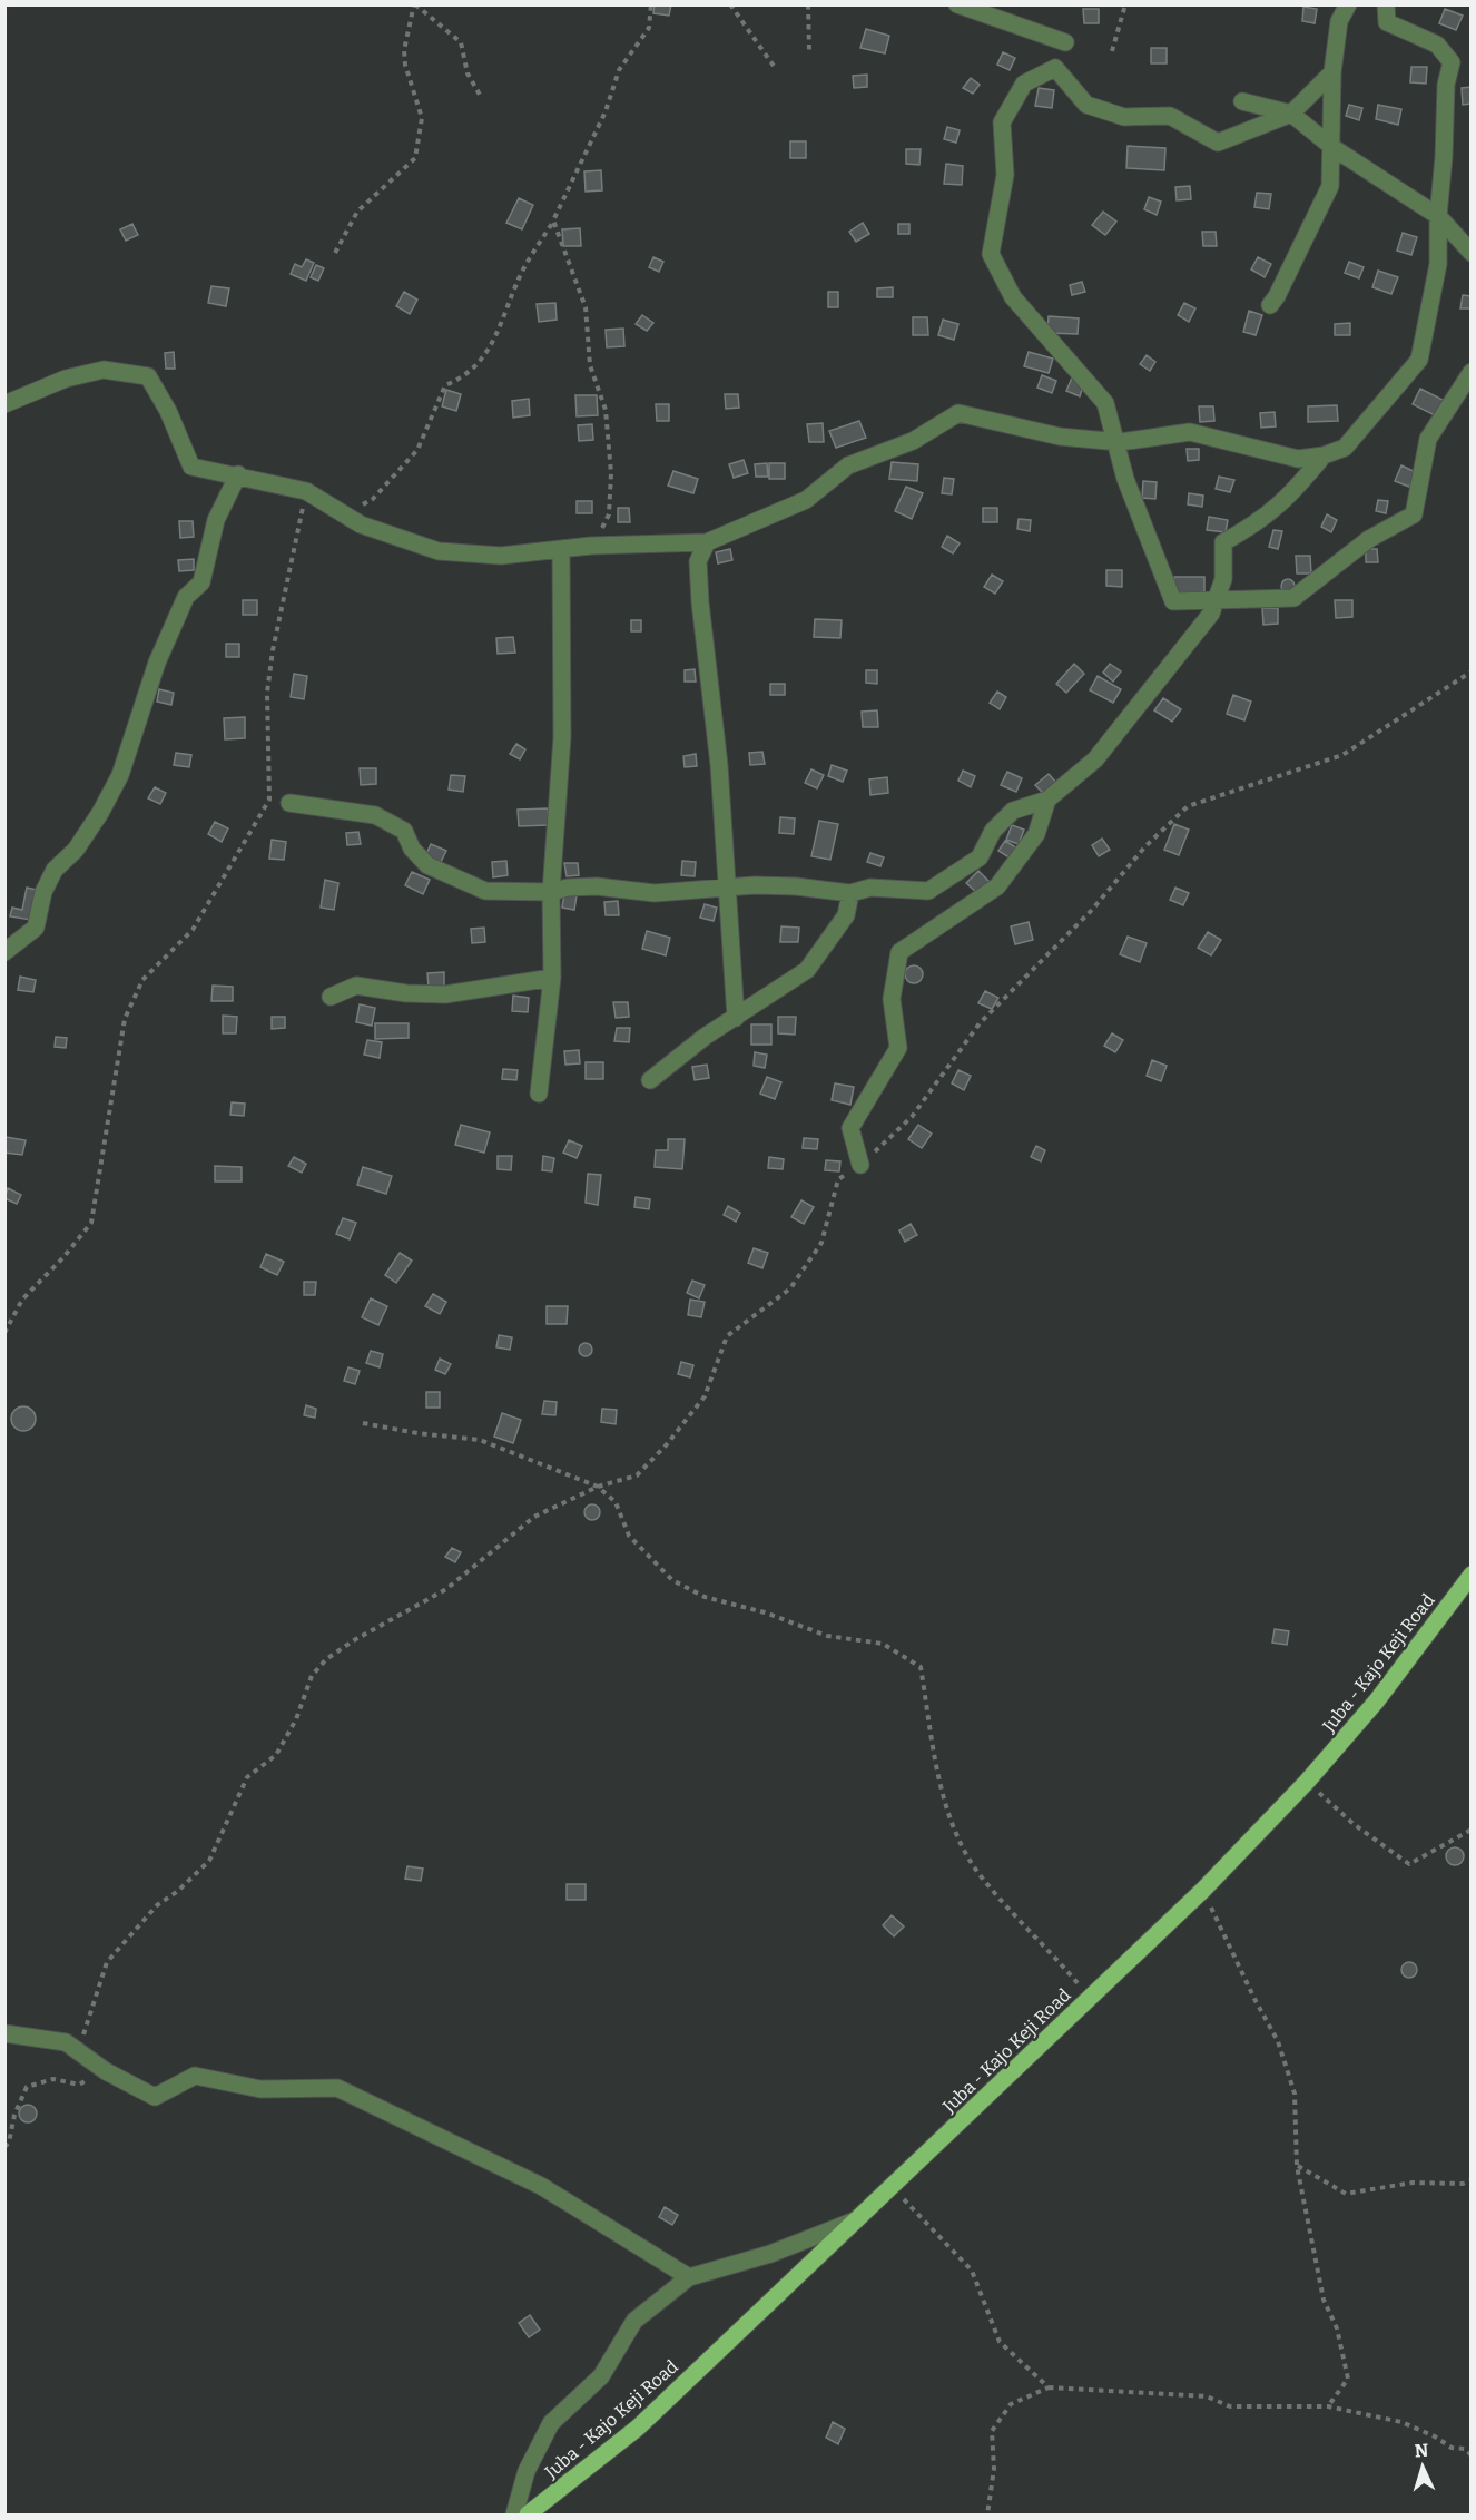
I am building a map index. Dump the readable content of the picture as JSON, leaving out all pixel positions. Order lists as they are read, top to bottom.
{
  "streets": {
    "main road": ["Juba - Kajo Keji Road"]
  },
  "north": "top"
}
